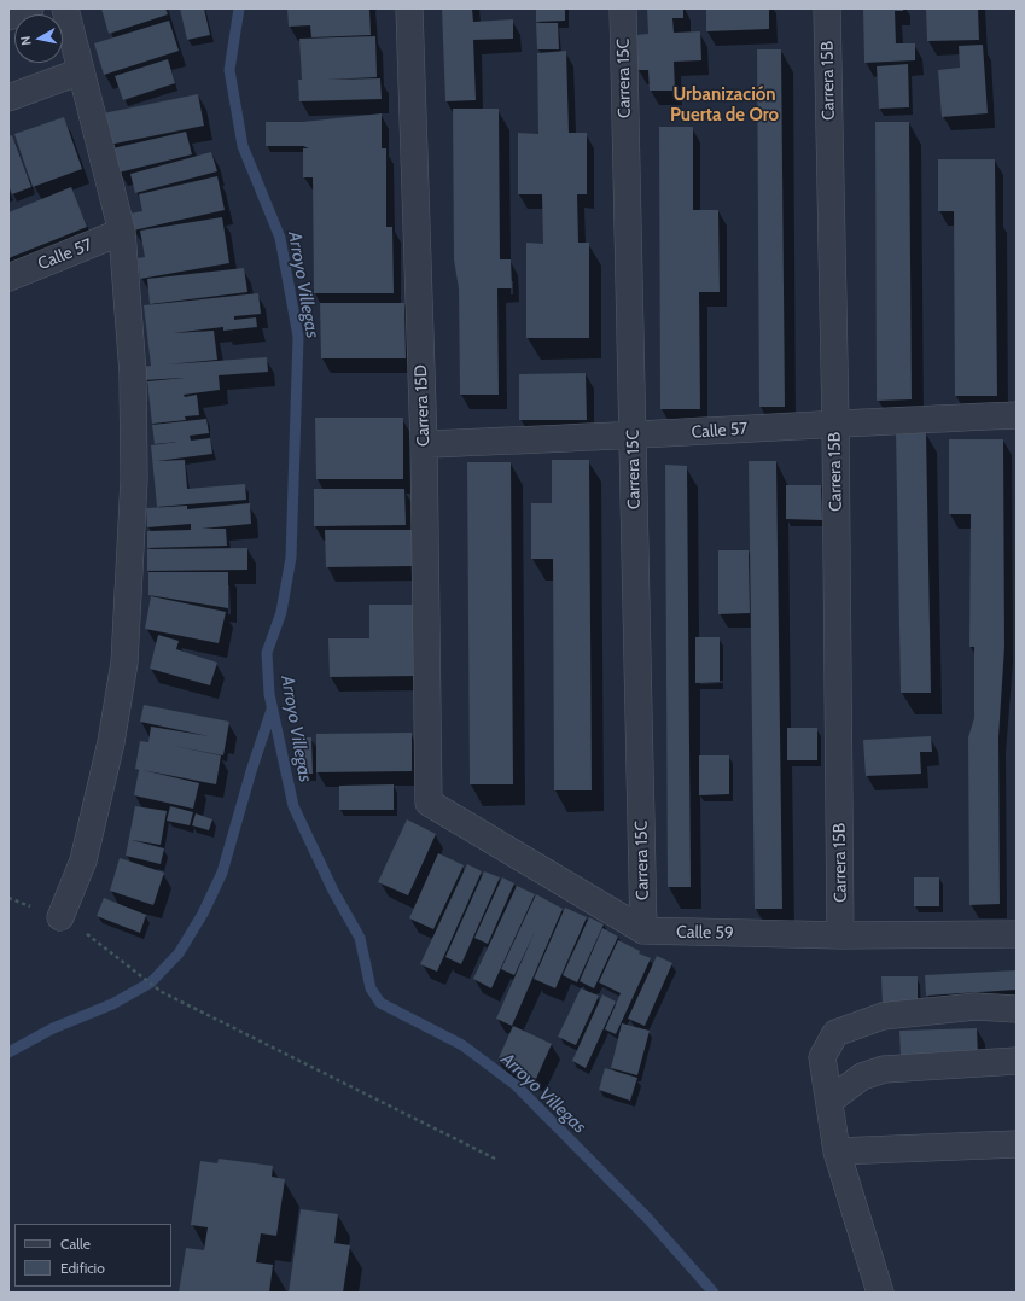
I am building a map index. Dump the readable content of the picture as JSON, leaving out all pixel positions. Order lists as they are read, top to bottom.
{
  "streets": {
    "street": [
      "Carrera 15C",
      "Carrera 15B",
      "Calle 57",
      "Carrera 15D",
      "Calle 59"
    ]
  },
  "crossings": [
    ["Carrera 15C", "Calle 57"],
    ["Carrera 15C", "Calle 59"],
    ["Carrera 15B", "Calle 57"],
    ["Carrera 15B", "Calle 59"],
    ["Calle 57", "Carrera 15D"],
    ["Carrera 15D", "Calle 59"]
  ],
  "districts": ["Urbanización Puerta de Oro"],
  "water": ["Arroyo Villegas"],
  "legend": ["Calle", "Edificio"],
  "north": "left"
}
